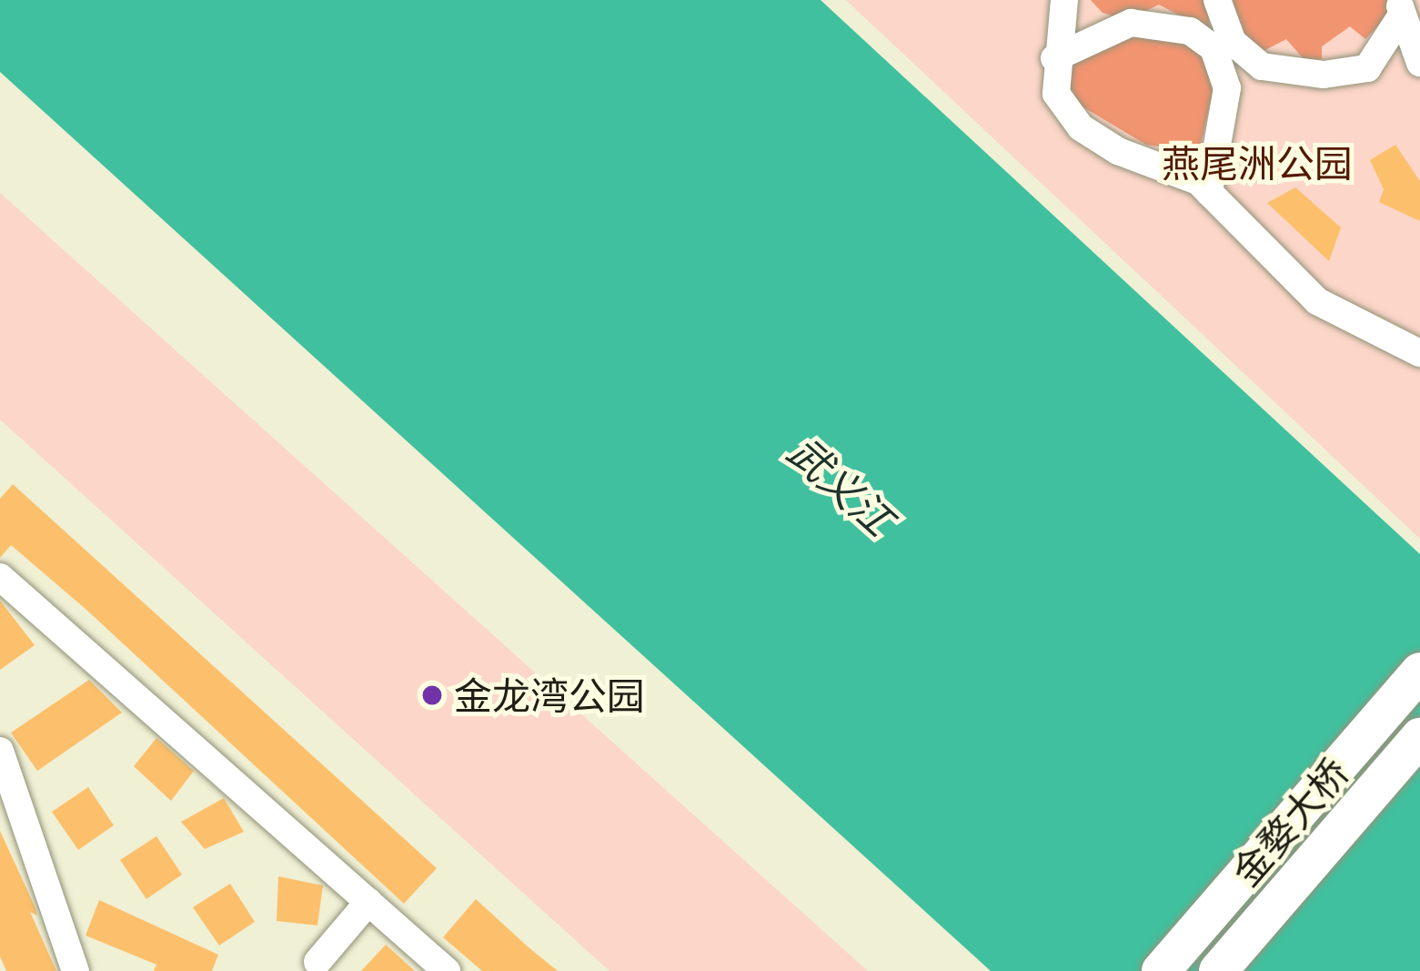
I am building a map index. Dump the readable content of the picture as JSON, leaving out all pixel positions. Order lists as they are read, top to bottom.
{
  "streets": {
    "main road": ["金婺大桥"]
  },
  "water": ["武义江"],
  "parks": ["燕尾洲公园"],
  "places": ["金龙湾公园"]
}
